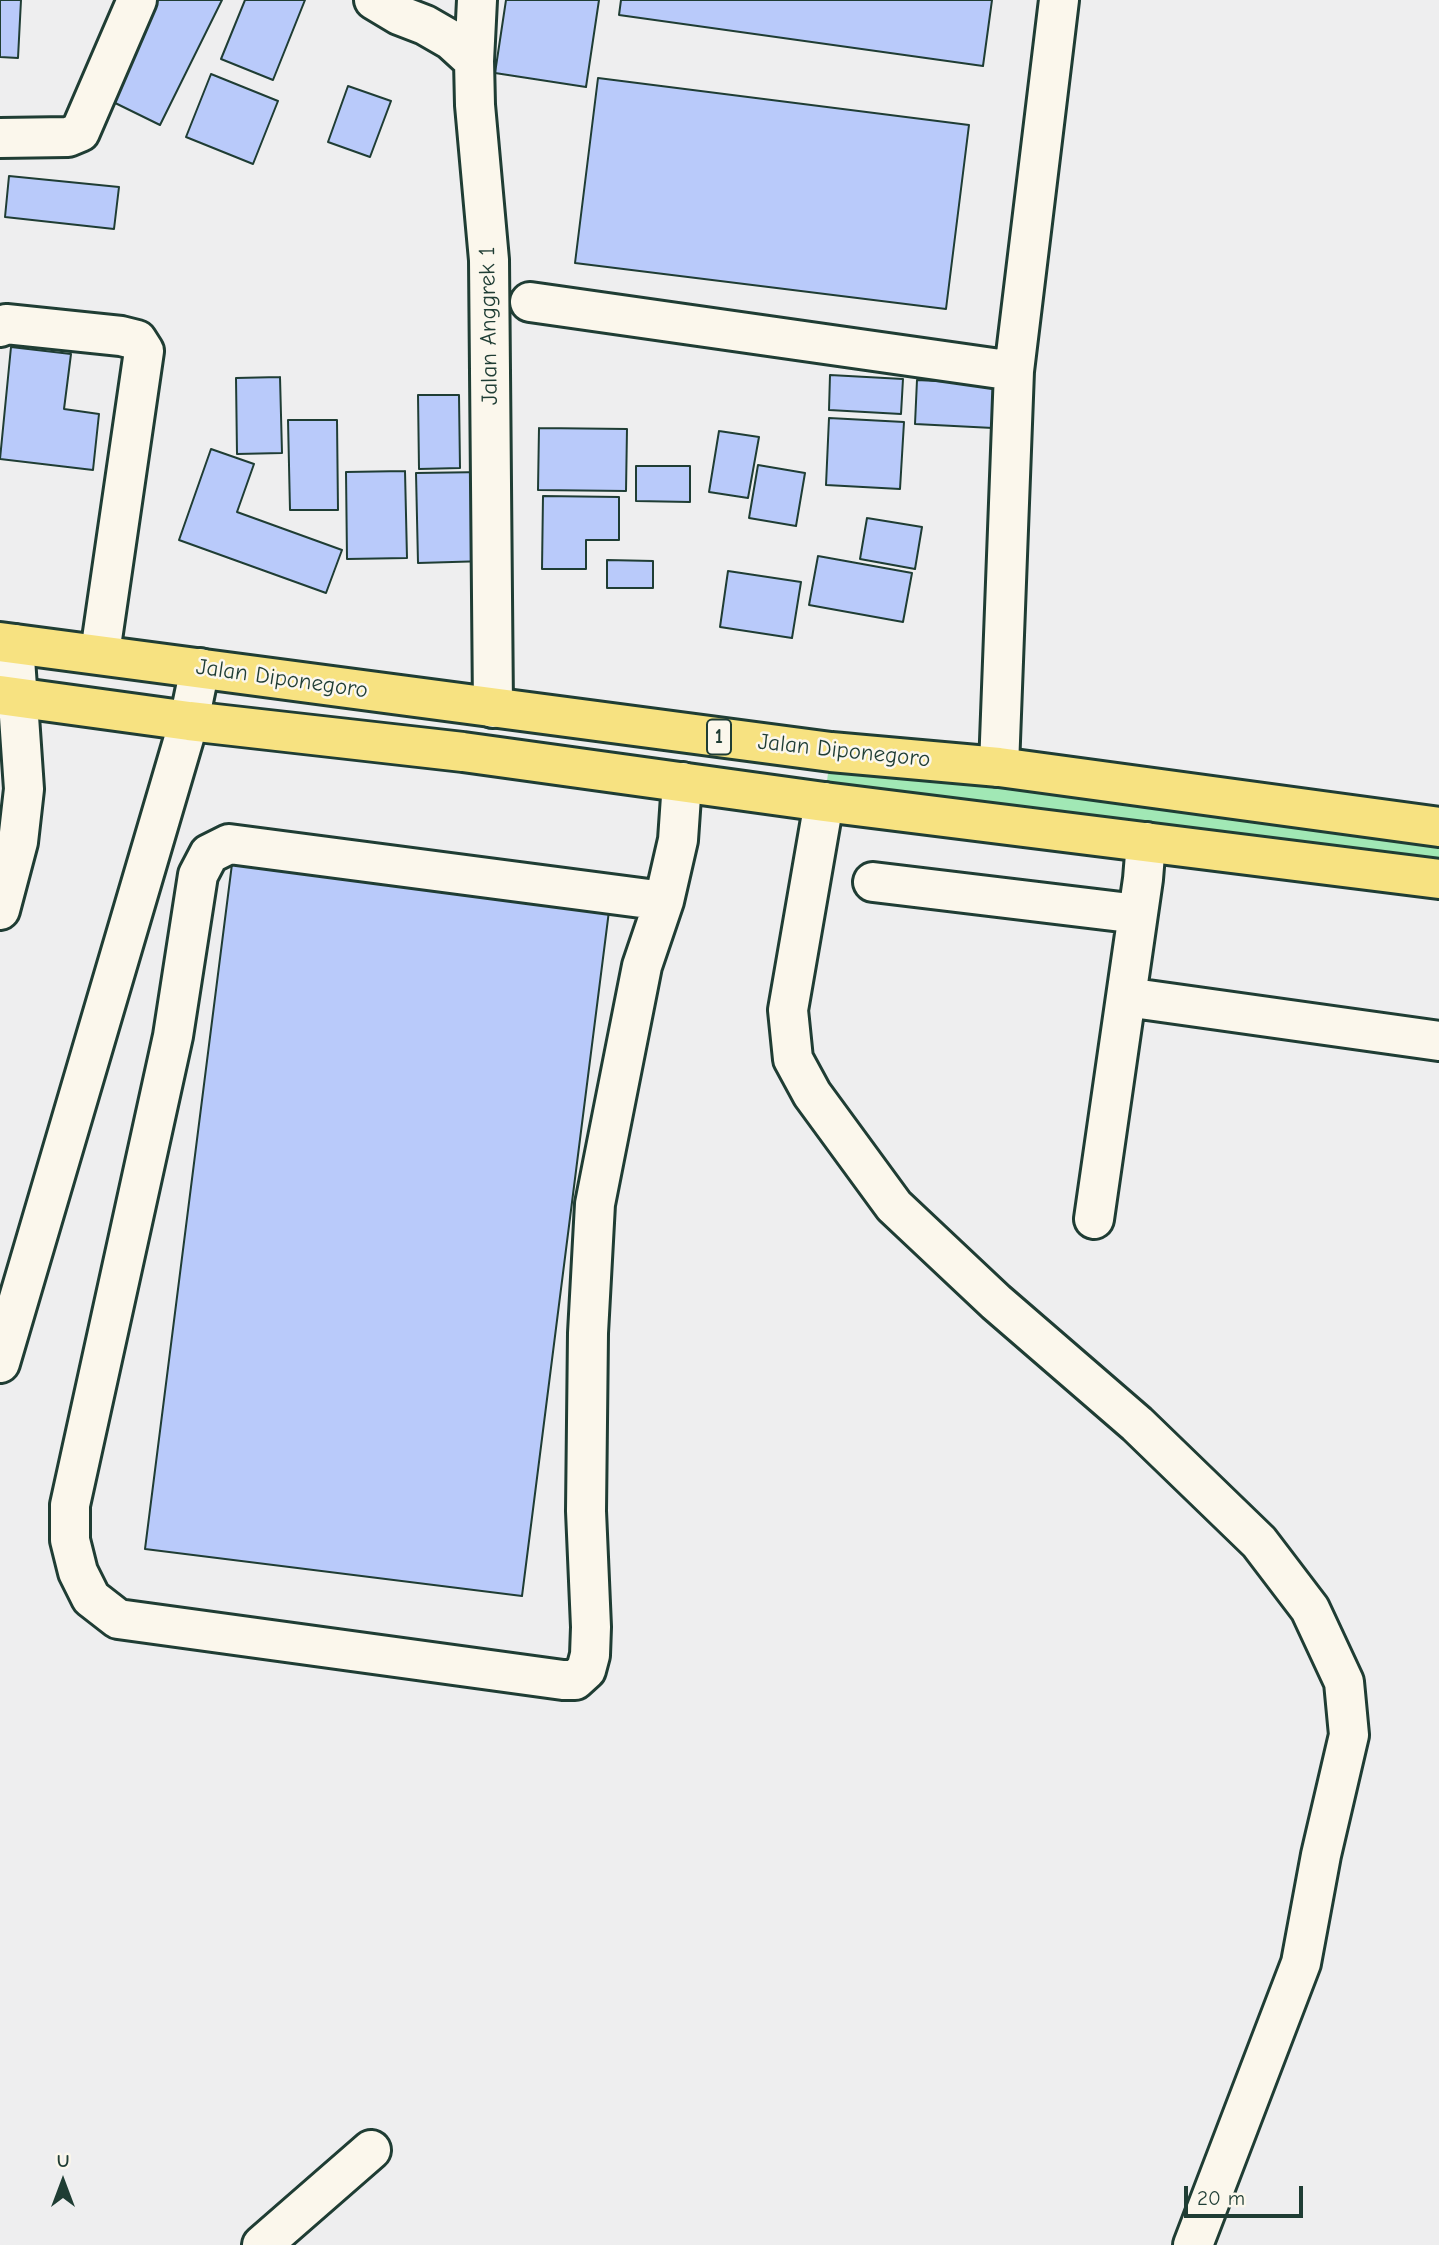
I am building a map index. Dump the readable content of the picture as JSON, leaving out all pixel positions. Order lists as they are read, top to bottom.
{
  "streets": {
    "highway": ["Jalan Diponegoro", "1"],
    "street": ["Jalan Anggrek 1"]
  },
  "crossings": [
    ["Jalan Anggrek 1", "Jalan Diponegoro"]
  ],
  "scale_bar": "20 m",
  "north": "top"
}
